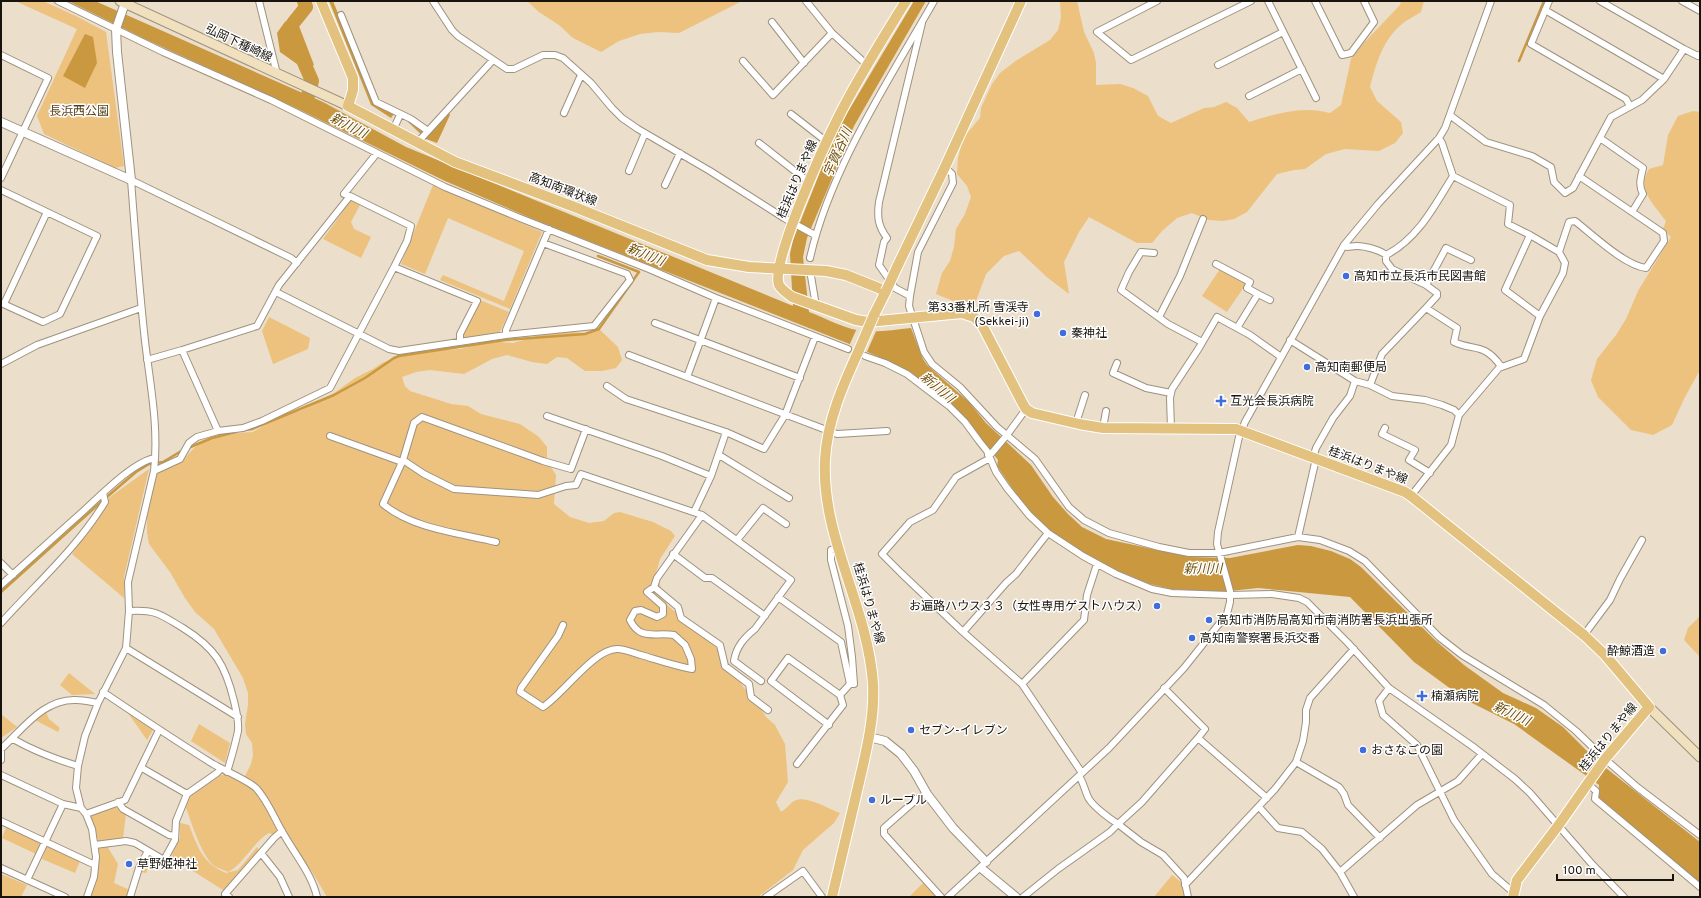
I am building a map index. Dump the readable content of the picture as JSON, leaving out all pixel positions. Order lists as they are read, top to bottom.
{
  "streets": {
    "main road": ["弘岡下種崎線", "桂浜はりまや線", "高知南環状線"]
  },
  "crossings": [
    ["弘岡下種崎線", "高知南環状線"],
    ["桂浜はりまや線", "高知南環状線"]
  ],
  "water": ["新川川", "宇賀谷川"],
  "parks": ["長浜西公園"],
  "places": {
    "other": [
      "高知市立長浜市民図書館",
      "第33番札所 雪渓寺 (Sekkei-ji)",
      "秦神社",
      "高知南郵便局",
      "お遍路ハウス３３（女性専用ゲストハウス）",
      "高知市消防局高知市南消防署長浜出張所",
      "高知南警察署長浜交番",
      "酔鯨酒造",
      "セブン-イレブン",
      "おさなごの園",
      "ルーブル",
      "草野姫神社"
    ],
    "health": ["互光会長浜病院", "楠瀬病院"]
  },
  "scale_bar": "100 m"
}
